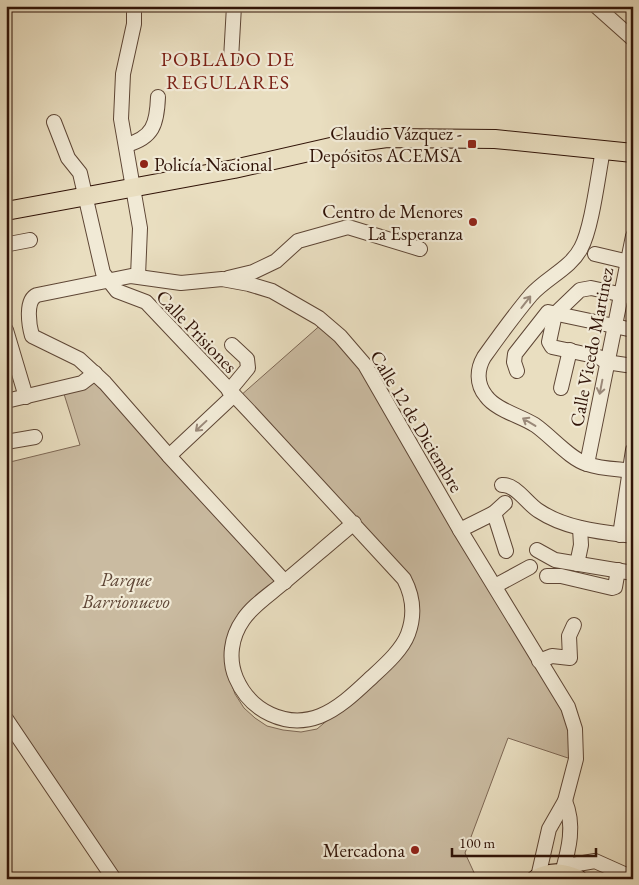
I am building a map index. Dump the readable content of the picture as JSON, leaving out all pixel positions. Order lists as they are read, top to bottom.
{
  "streets": {
    "street": ["Calle Prisiones", "Calle Vicedo Martinez", "Calle 12 de Diciembre"]
  },
  "crossings": [
    ["Calle Prisiones", "Calle 12 de Diciembre"]
  ],
  "districts": ["POBLADO DE REGULARES"],
  "parks": ["Parque Barrionuevo"],
  "places": {
    "transit": ["Claudio Vázquez - Depósitos ACEMSA"],
    "other": ["Policía Nacional", "Centro de Menores La Esperanza", "Mercadona"]
  },
  "scale_bar": "100 m"
}
